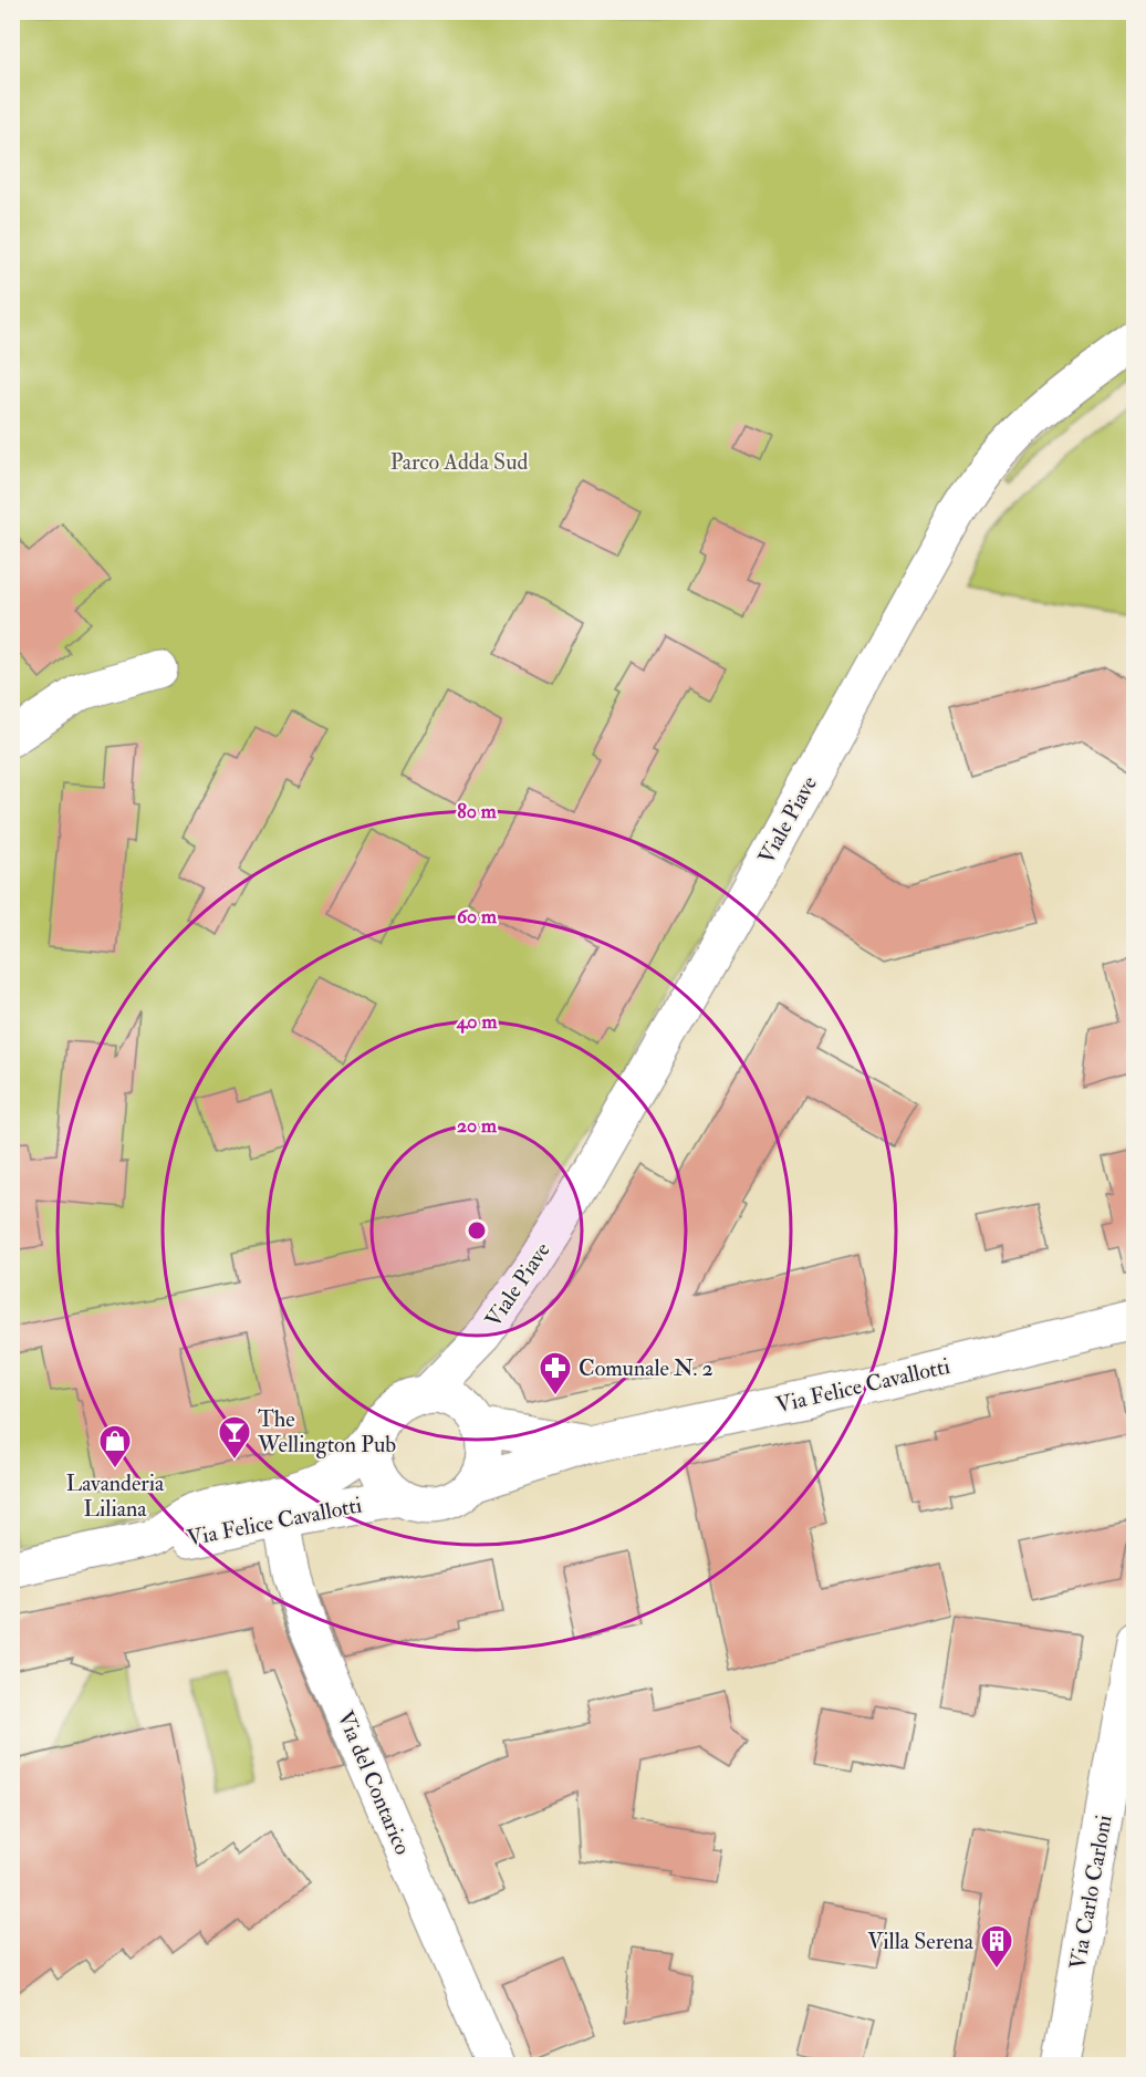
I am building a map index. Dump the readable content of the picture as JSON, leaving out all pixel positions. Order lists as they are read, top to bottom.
{
  "streets": {
    "street": [
      "Viale Piave",
      "Via Felice Cavallotti",
      "Via del Contarico",
      "Via Carlo Carloni"
    ]
  },
  "crossings": [
    ["Viale Piave", "Via Felice Cavallotti"],
    ["Via Felice Cavallotti", "Via del Contarico"]
  ],
  "parks": ["Parco Adda Sud"],
  "places": {
    "pharmacy": ["Comunale N. 2"],
    "bar": ["The Wellington Pub"],
    "shop": ["Lavanderia Liliana"],
    "building": ["Villa Serena"]
  },
  "rings": [
    "80 m",
    "60 m",
    "40 m",
    "20 m"
  ]
}
